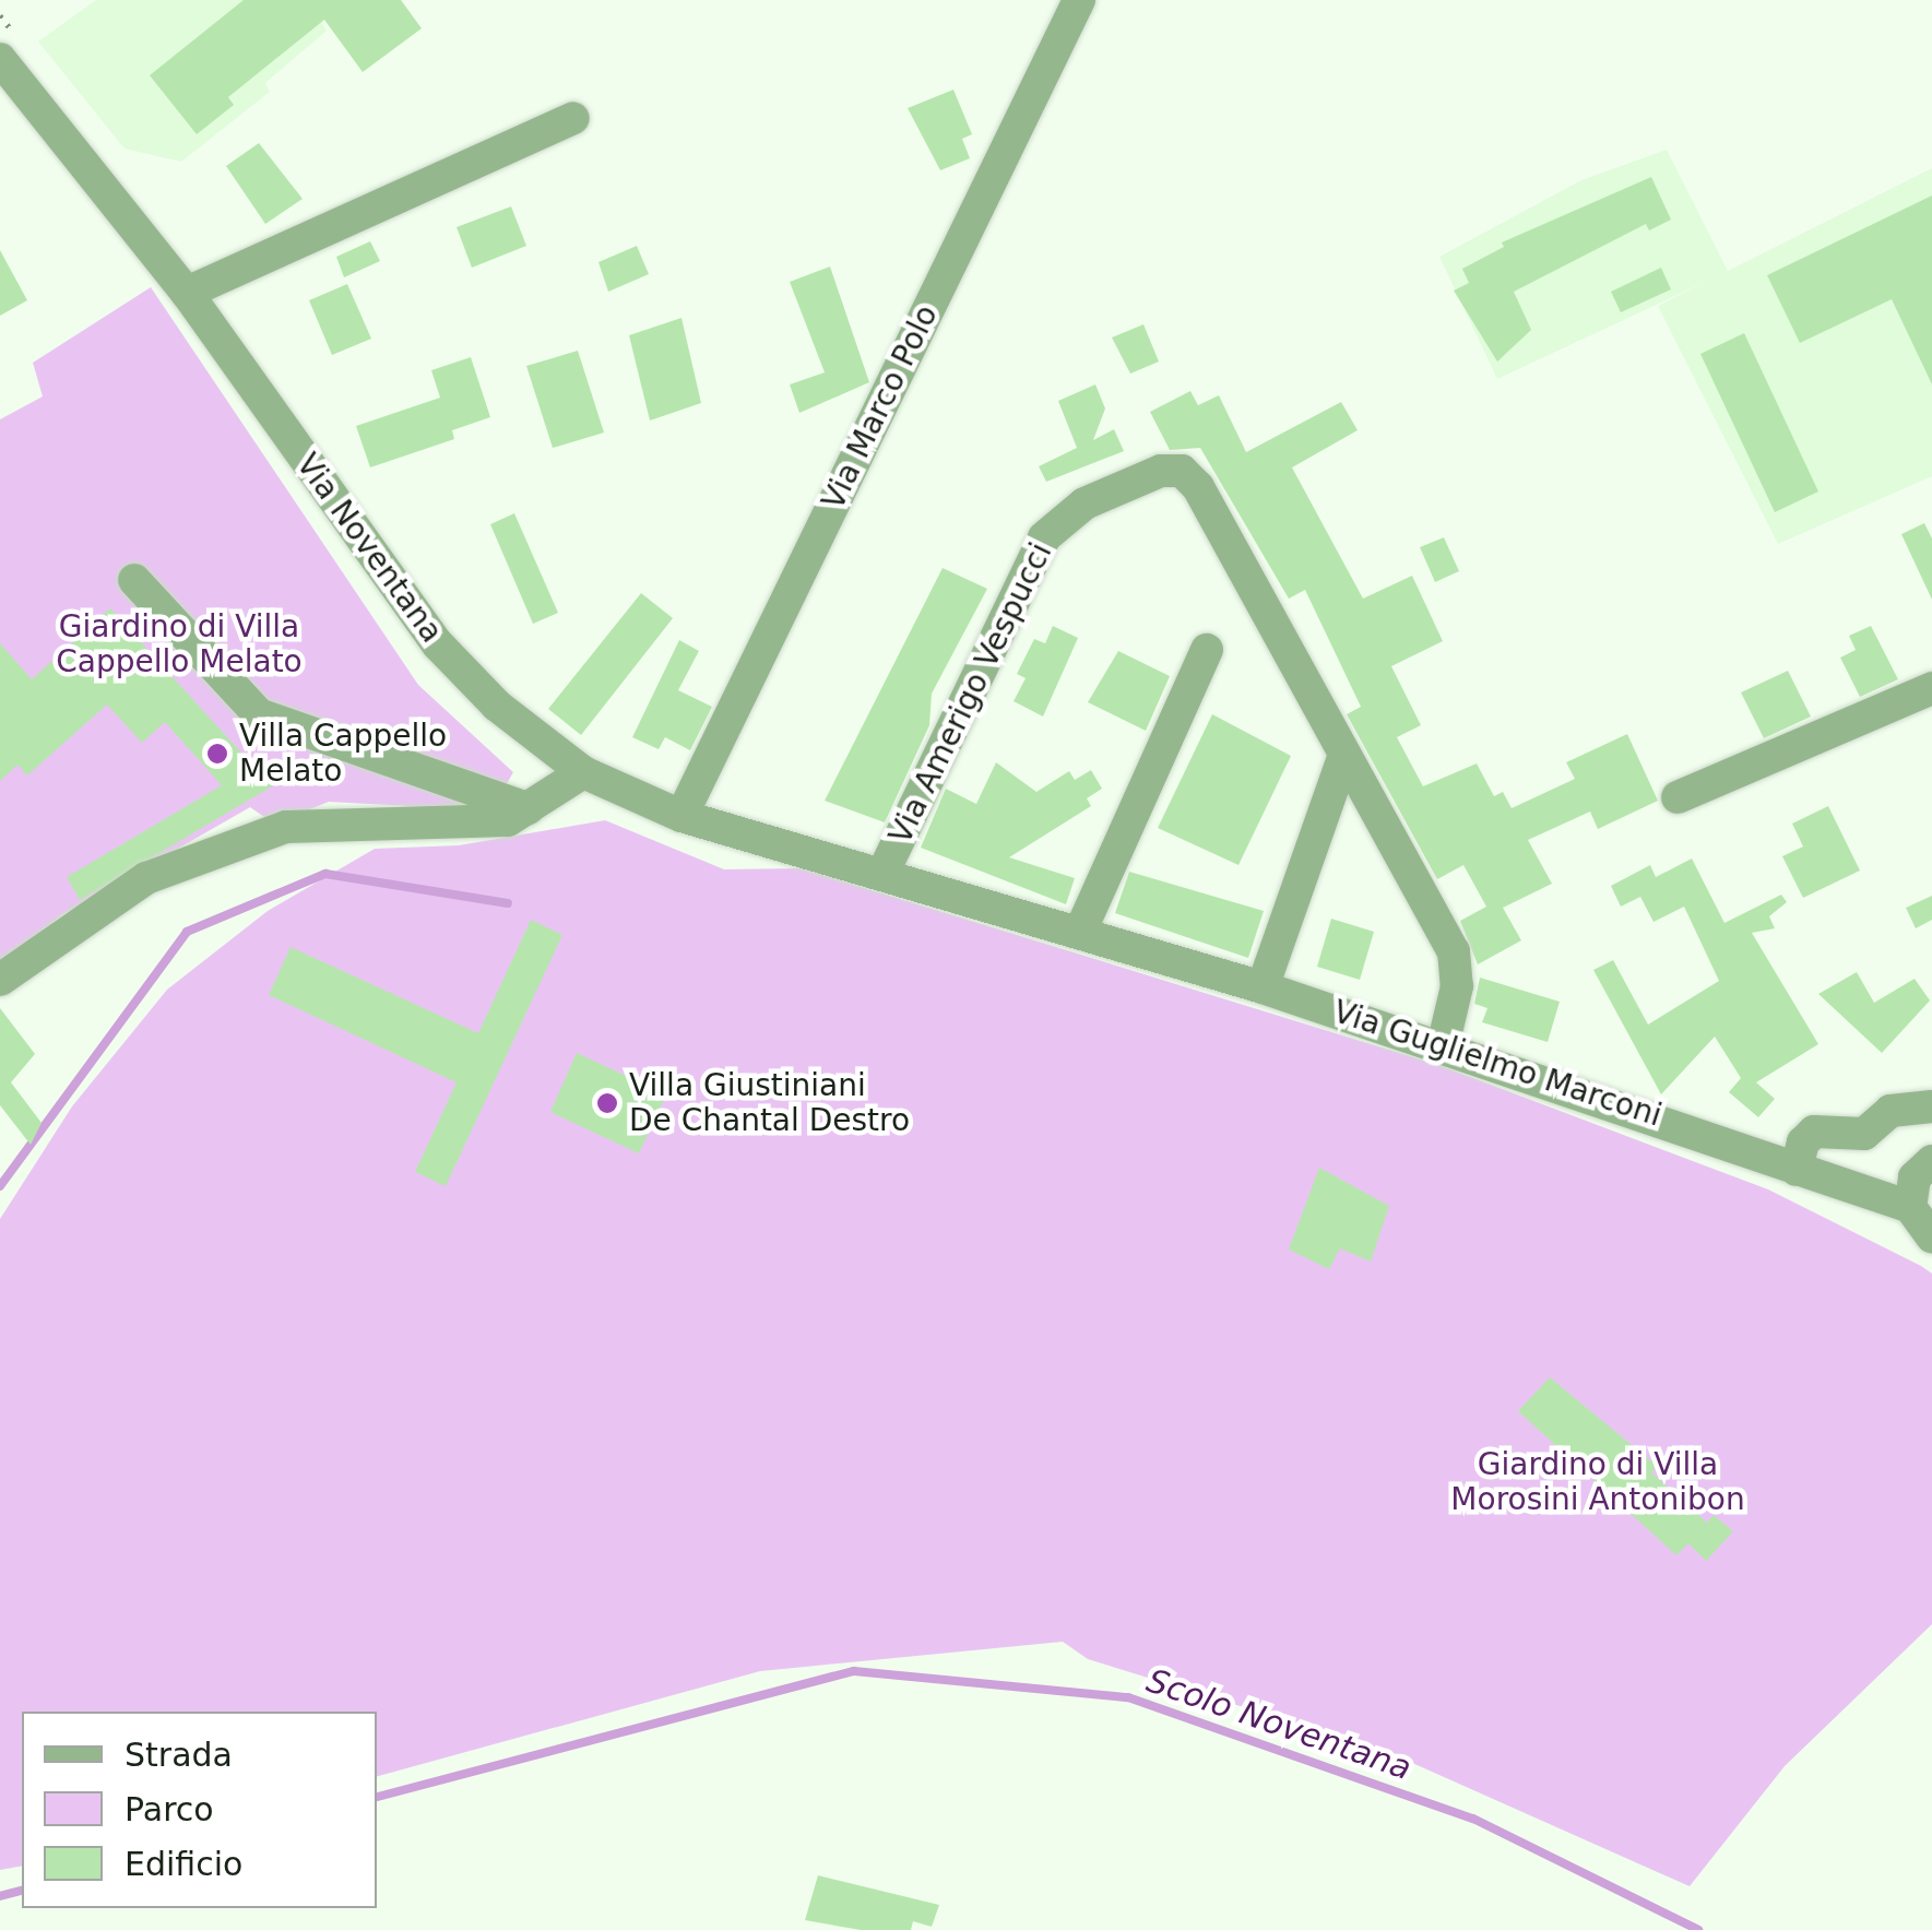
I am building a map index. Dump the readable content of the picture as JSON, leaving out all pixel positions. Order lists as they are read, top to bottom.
{
  "streets": {
    "street": [
      "Via Marco Polo",
      "Via Noventana",
      "Via Amerigo Vespucci",
      "Via Guglielmo Marconi"
    ]
  },
  "crossings": [
    ["Via Marco Polo", "Via Guglielmo Marconi"],
    ["Via Noventana", "Via Guglielmo Marconi"],
    ["Via Amerigo Vespucci", "Via Guglielmo Marconi"]
  ],
  "water": ["Scolo Noventana"],
  "parks": ["Giardino di Villa Cappello Melato", "Giardino di Villa Morosini Antonibon"],
  "places": ["Villa Cappello Melato", "Villa Giustiniani De Chantal Destro"],
  "legend": ["Strada", "Parco", "Edificio"]
}
